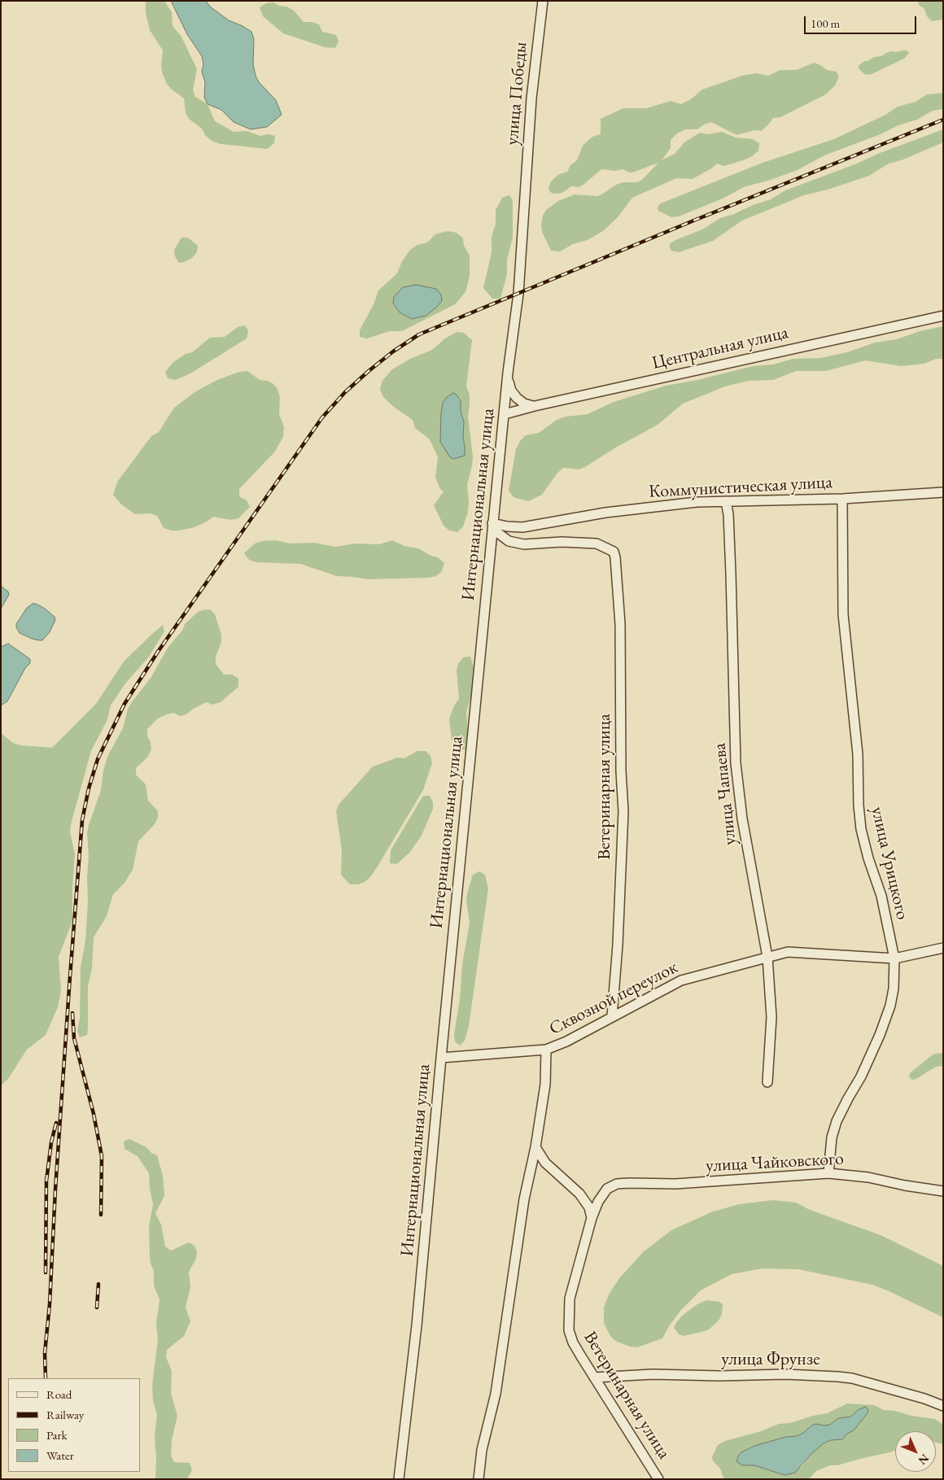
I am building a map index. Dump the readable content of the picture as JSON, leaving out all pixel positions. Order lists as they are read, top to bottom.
{
  "streets": {
    "street": [
      "улица Победы",
      "Центральная улица",
      "Коммунистическая улица",
      "Интернациональная улица",
      "Ветеринарная улица",
      "улица Чапаева",
      "улица Урицкого",
      "Сквозной переулок",
      "улица Чайковского",
      "улица Фрунзе"
    ]
  },
  "crossings": [
    ["улица Победы", "Интернациональная улица"],
    ["Центральная улица", "Интернациональная улица"],
    ["Коммунистическая улица", "Интернациональная улица"],
    ["Коммунистическая улица", "Ветеринарная улица"],
    ["Коммунистическая улица", "улица Чапаева"],
    ["Коммунистическая улица", "улица Урицкого"],
    ["Интернациональная улица", "Ветеринарная улица"],
    ["Интернациональная улица", "Сквозной переулок"],
    ["Ветеринарная улица", "Сквозной переулок"],
    ["Ветеринарная улица", "улица Чайковского"],
    ["Ветеринарная улица", "улица Фрунзе"],
    ["улица Чапаева", "Сквозной переулок"],
    ["улица Урицкого", "Сквозной переулок"],
    ["улица Урицкого", "улица Чайковского"]
  ],
  "legend": [
    "Road",
    "Railway",
    "Park",
    "Water"
  ],
  "scale_bar": "100 m",
  "north": "bottom right"
}
